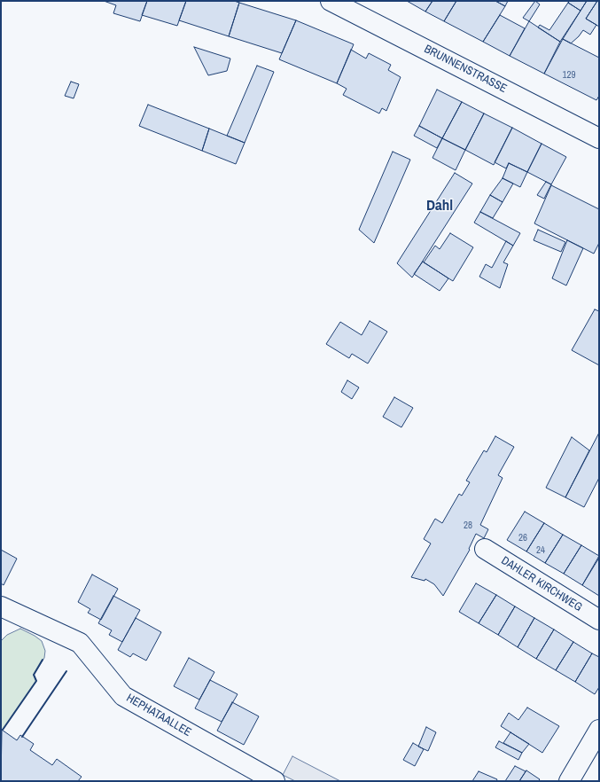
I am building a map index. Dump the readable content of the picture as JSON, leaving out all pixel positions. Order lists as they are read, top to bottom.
{
  "streets": {
    "street": ["BRUNNENSTRASSE", "DAHLER KIRCHWEG", "HEPHATAALLEE"]
  },
  "districts": ["Dahl"],
  "house_numbers": [
    "129",
    "28",
    "26",
    "24"
  ]
}
